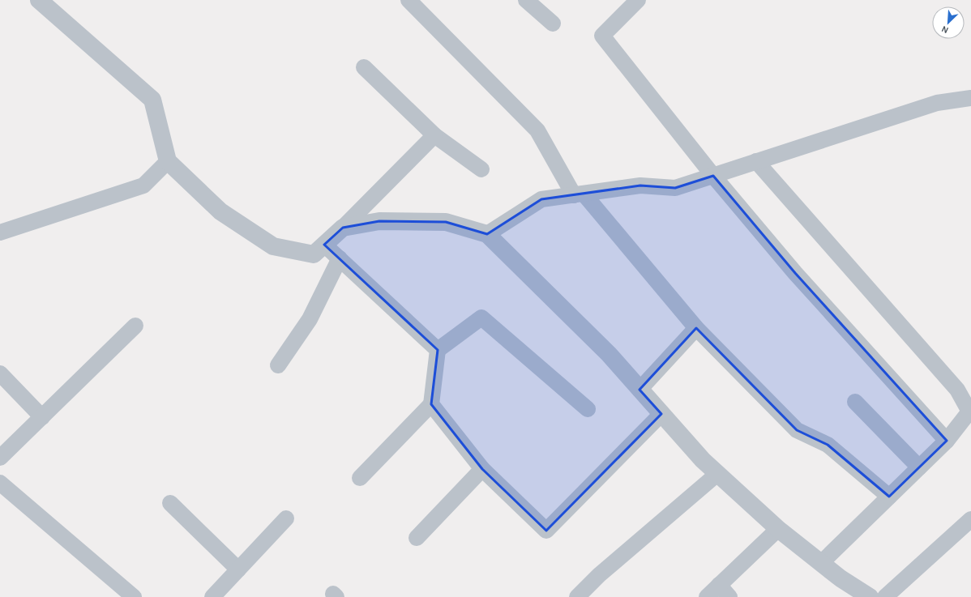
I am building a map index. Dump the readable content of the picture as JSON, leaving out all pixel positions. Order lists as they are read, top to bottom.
{
  "north": "bottom left"
}
